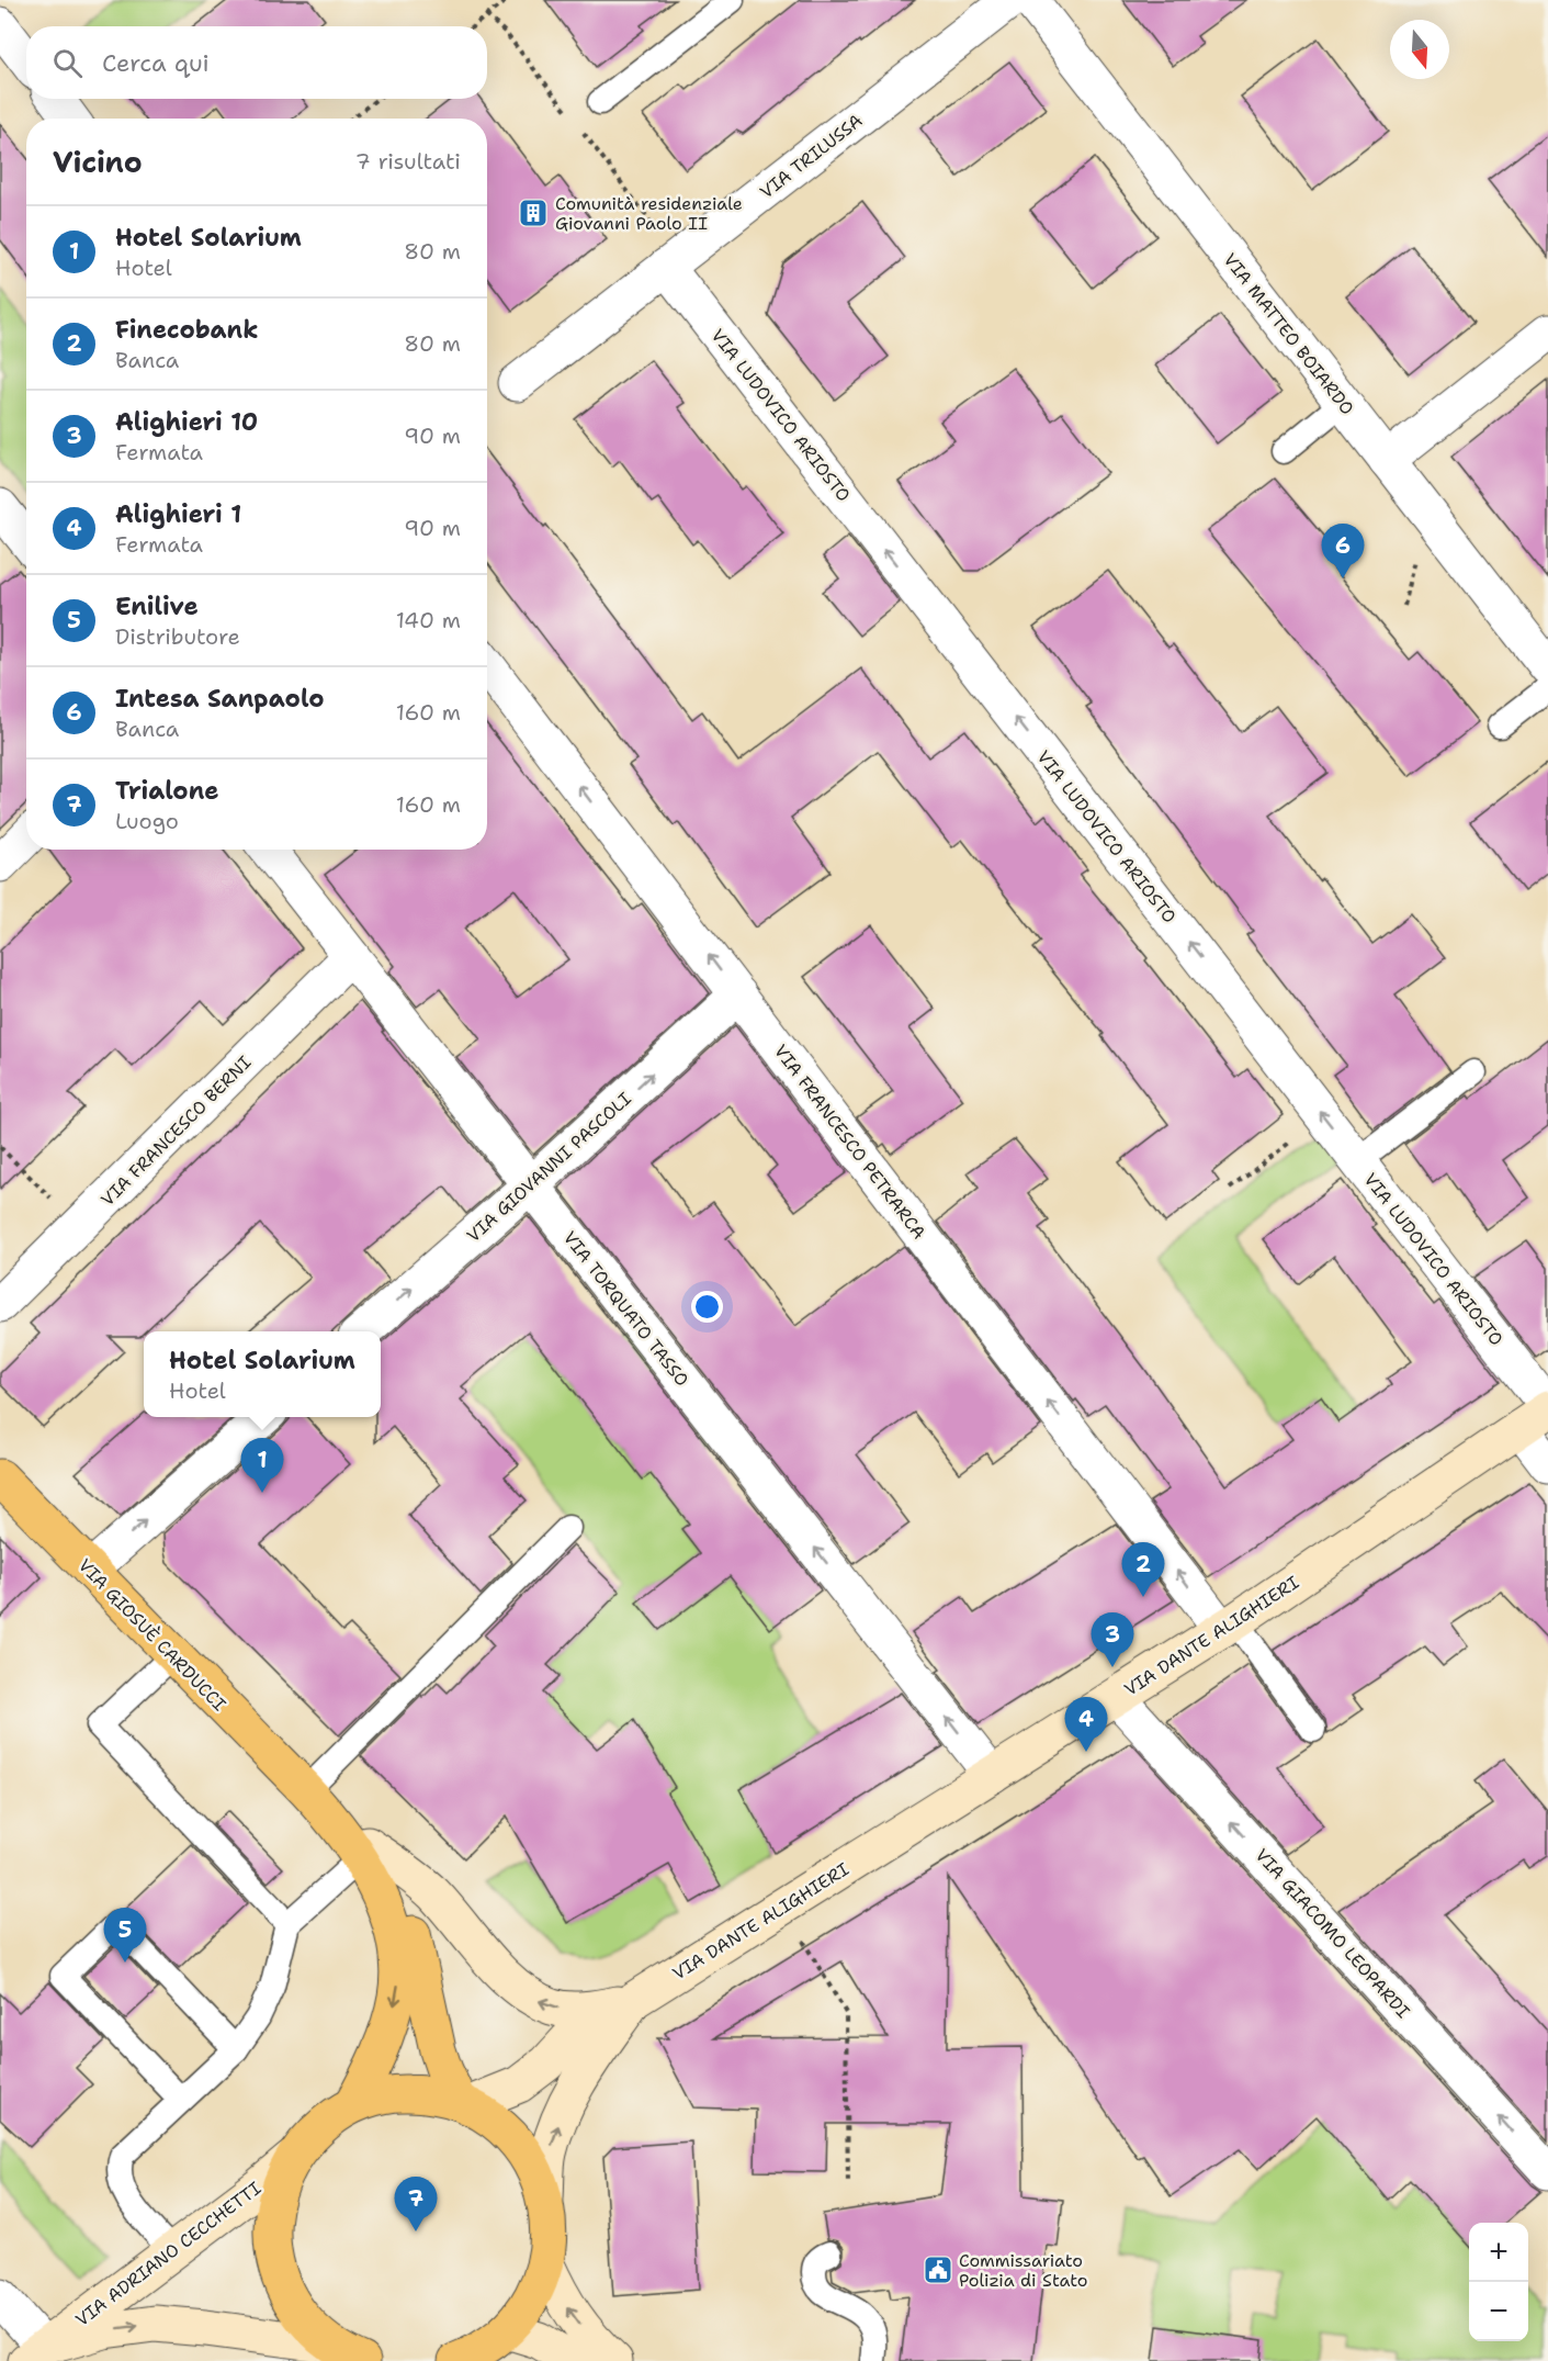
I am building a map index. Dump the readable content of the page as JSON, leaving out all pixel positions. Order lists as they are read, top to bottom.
{
  "streets": {
    "main road": ["VIA GIOSUÈ CARDUCCI", "VIA DANTE ALIGHIERI", "VIA ADRIANO CECCHETTI"],
    "street": [
      "VIA TRILUSSA",
      "VIA MATTEO BOIARDO",
      "VIA LUDOVICO ARIOSTO",
      "VIA FRANCESCO BERNI",
      "VIA FRANCESCO PETRARCA",
      "VIA GIOVANNI PASCOLI",
      "VIA TORQUATO TASSO",
      "VIA GIACOMO LEOPARDI"
    ]
  },
  "crossings": [
    ["VIA TRILUSSA", "VIA LUDOVICO ARIOSTO"],
    ["VIA LUDOVICO ARIOSTO", "VIA DANTE ALIGHIERI"],
    ["VIA FRANCESCO BERNI", "VIA TORQUATO TASSO"],
    ["VIA FRANCESCO PETRARCA", "VIA GIOVANNI PASCOLI"],
    ["VIA FRANCESCO PETRARCA", "VIA DANTE ALIGHIERI"],
    ["VIA GIOVANNI PASCOLI", "VIA TORQUATO TASSO"],
    ["VIA TORQUATO TASSO", "VIA DANTE ALIGHIERI"],
    ["VIA GIOSUÈ CARDUCCI", "VIA DANTE ALIGHIERI"],
    ["VIA DANTE ALIGHIERI", "VIA GIACOMO LEOPARDI"]
  ],
  "one_way": [
    "VIA LUDOVICO ARIOSTO",
    "VIA FRANCESCO PETRARCA",
    "VIA GIOVANNI PASCOLI",
    "VIA TORQUATO TASSO",
    "VIA GIACOMO LEOPARDI",
    "VIA ADRIANO CECCHETTI"
  ],
  "places": {
    "building": ["Comunità residenziale Giovanni Paolo II"],
    "public building": ["Commissariato Polizia di Stato"]
  },
  "north": "bottom",
  "page": {
    "search": "Cerca qui",
    "heading": ["Vicino", "7 risultati"],
    "list": [
      {
        "mark": "1",
        "name": "Hotel Solarium",
        "note": "Hotel",
        "value": "80 m"
      },
      {
        "mark": "2",
        "name": "Finecobank",
        "note": "Banca",
        "value": "80 m"
      },
      {
        "mark": "3",
        "name": "Alighieri 10",
        "note": "Fermata",
        "value": "90 m"
      },
      {
        "mark": "4",
        "name": "Alighieri 1",
        "note": "Fermata",
        "value": "90 m"
      },
      {
        "mark": "5",
        "name": "Enilive",
        "note": "Distributore",
        "value": "140 m"
      },
      {
        "mark": "6",
        "name": "Intesa Sanpaolo",
        "note": "Banca",
        "value": "160 m"
      },
      {
        "mark": "7",
        "name": "Trialone",
        "note": "Luogo",
        "value": "160 m"
      }
    ],
    "pins": [
      "6",
      "1",
      "2",
      "3",
      "4",
      "5",
      "7"
    ],
    "popup": ["Hotel Solarium", "Hotel"],
    "map_buttons": ["+", "−"]
  }
}
